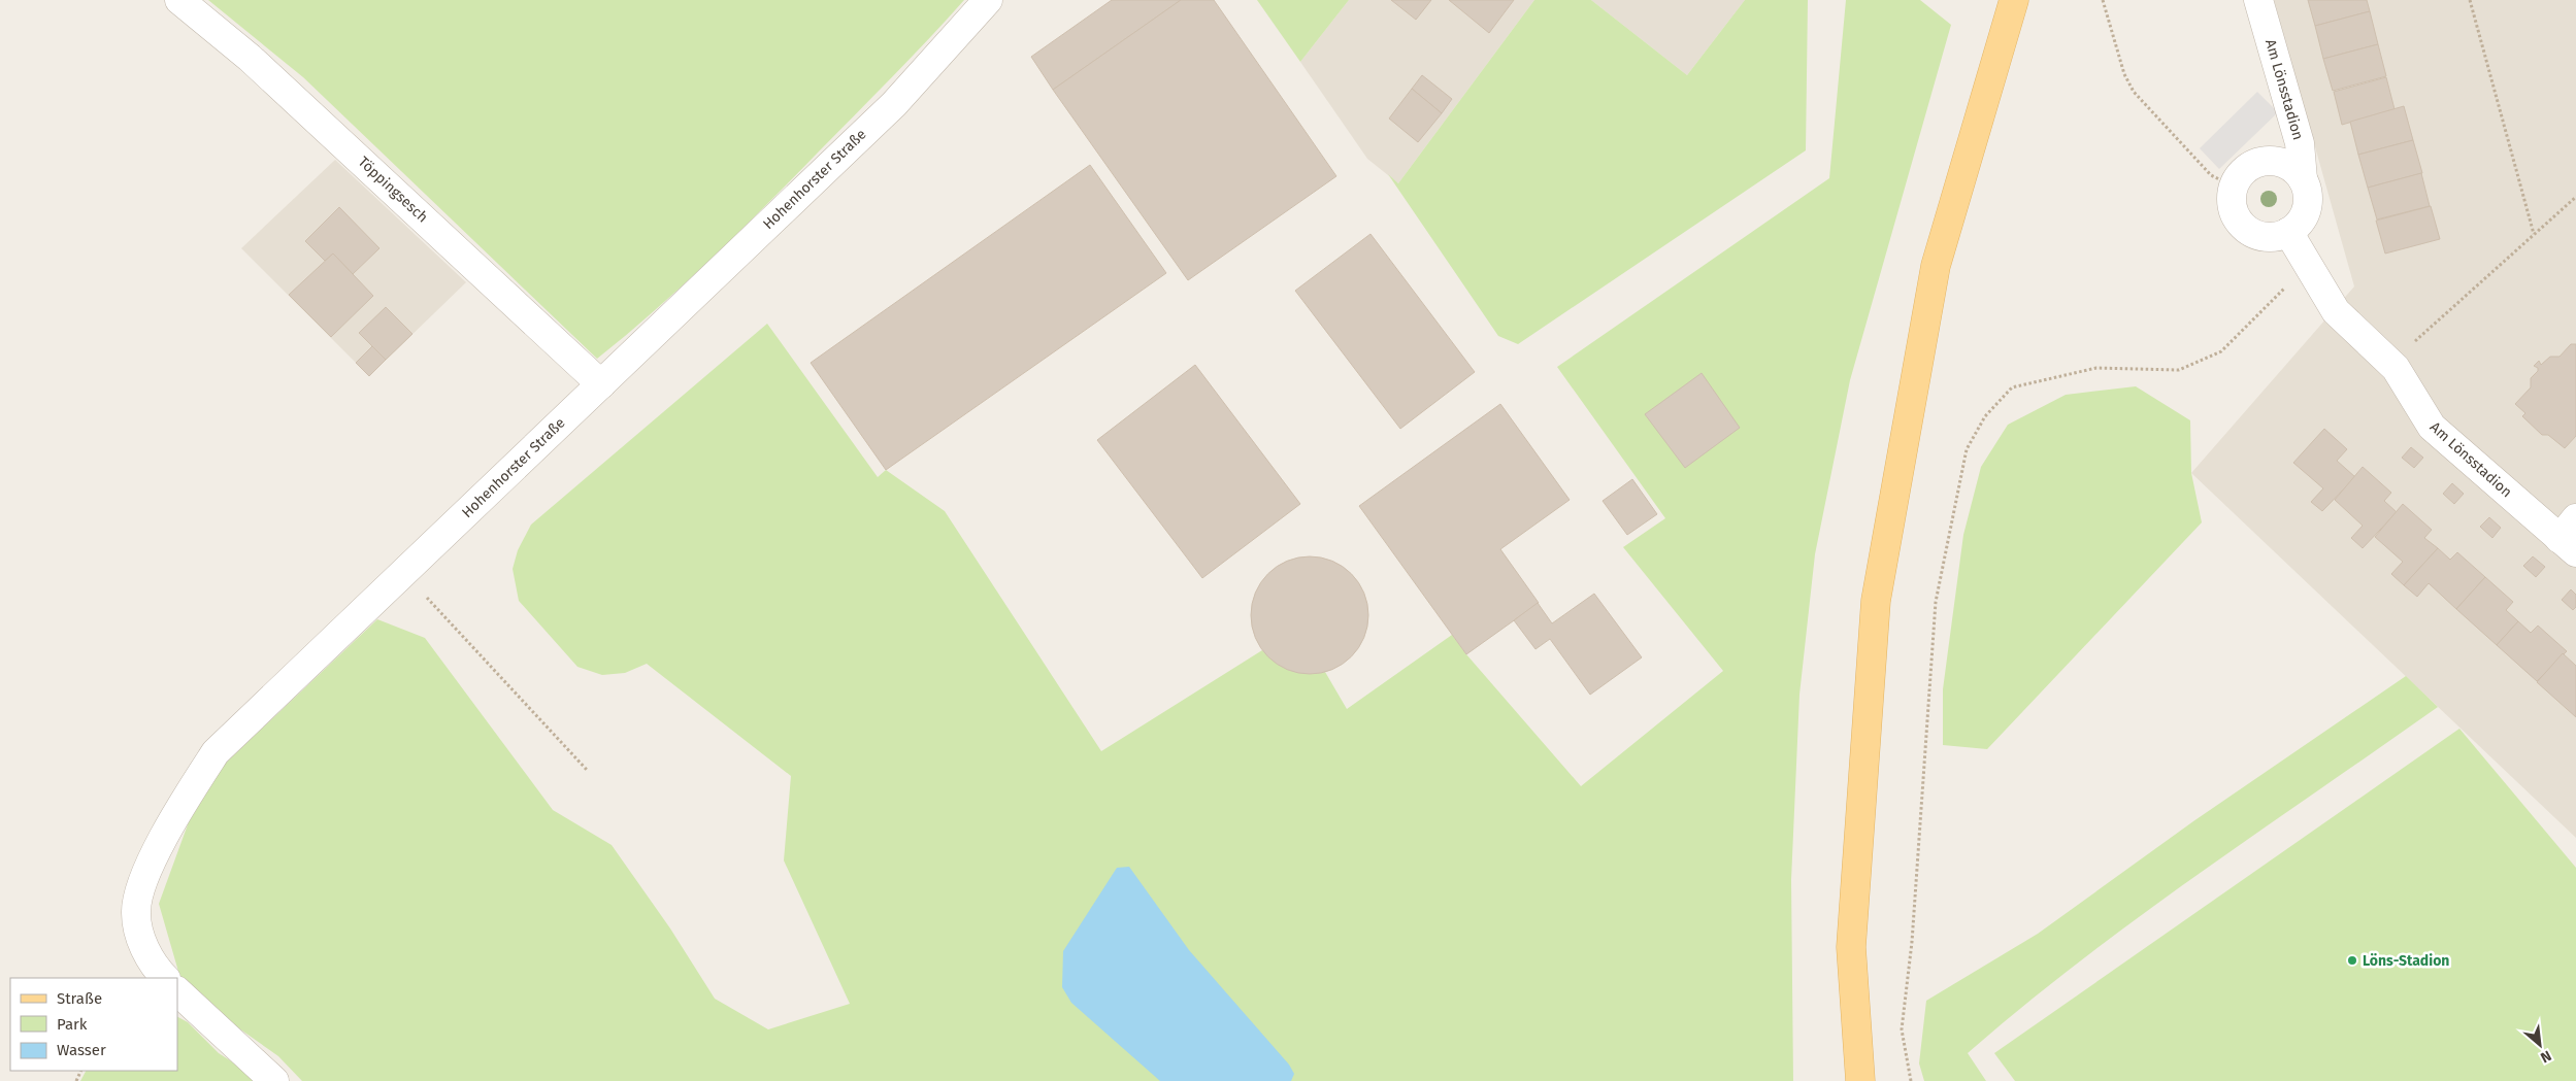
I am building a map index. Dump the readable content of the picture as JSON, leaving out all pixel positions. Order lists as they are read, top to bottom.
{
  "streets": {
    "street": ["Am Lönsstadion", "Hohenhorster Straße", "Töppingsesch"]
  },
  "crossings": [
    ["Hohenhorster Straße", "Töppingsesch"]
  ],
  "places": ["Löns-Stadion"],
  "legend": ["Straße", "Park", "Wasser"],
  "north": "bottom right"
}
